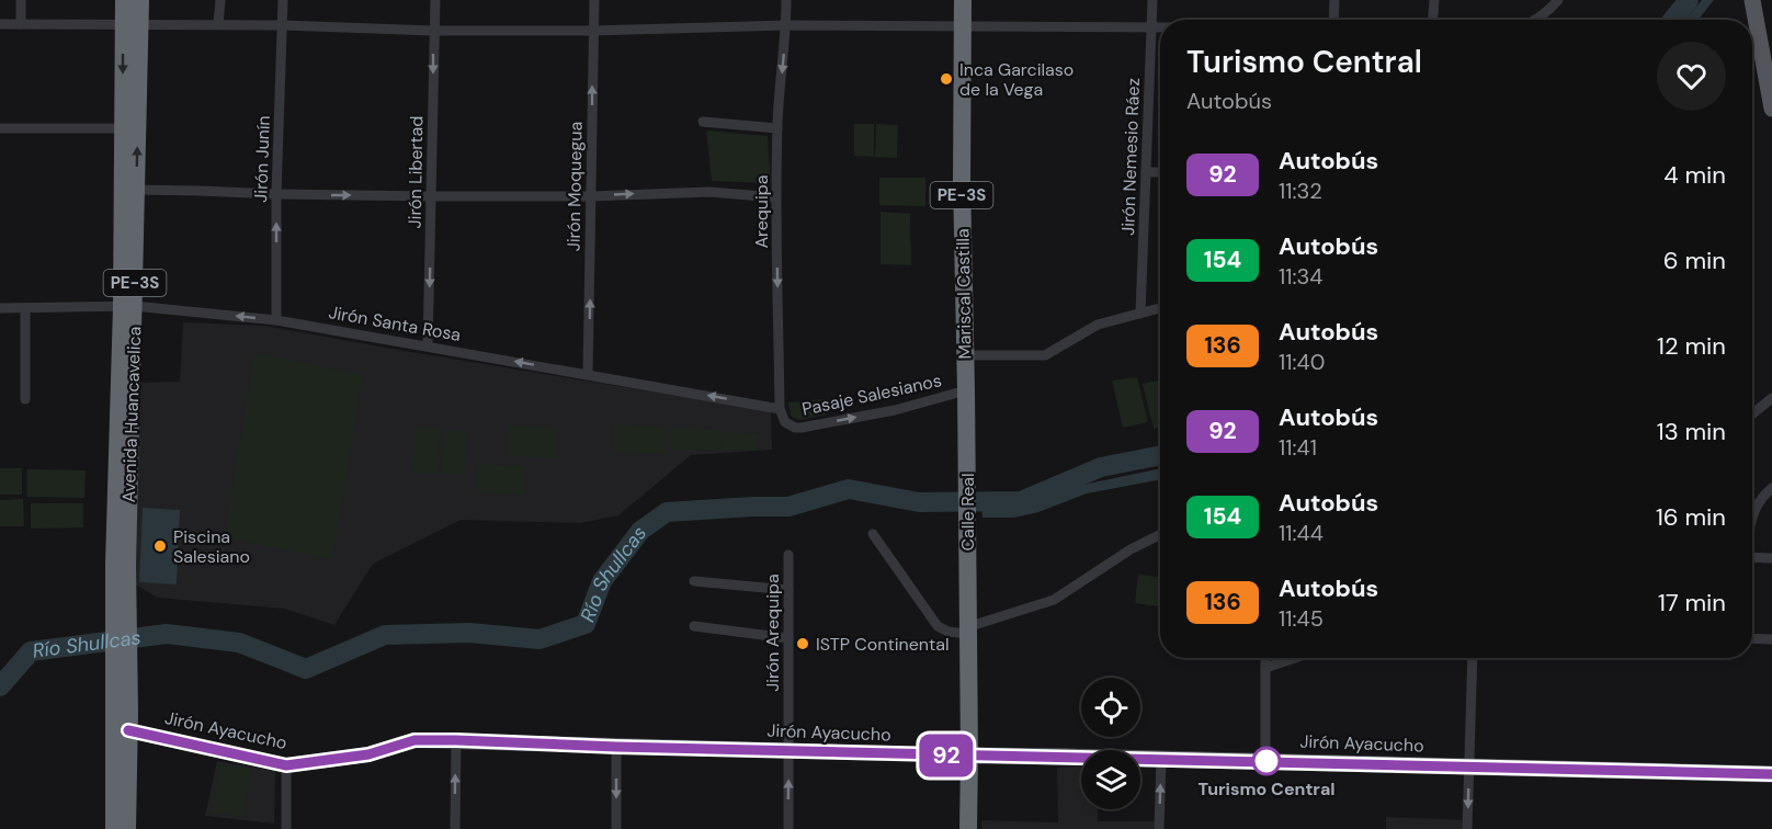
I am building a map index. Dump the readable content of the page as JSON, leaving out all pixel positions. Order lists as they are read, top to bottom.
{
  "streets": {
    "highway": [
      "PE-3S",
      "Mariscal Castilla",
      "Avenida Huancavelica",
      "Calle Real"
    ],
    "main road": ["Jirón Ayacucho"],
    "street": [
      "Jirón Nemesio Ráez",
      "Jirón Junín",
      "Jirón Libertad",
      "Jirón Moquegua",
      "Arequipa",
      "Jirón Santa Rosa",
      "Pasaje Salesianos",
      "Jirón Arequipa"
    ]
  },
  "crossings": [
    ["Jirón Junín", "Jirón Santa Rosa"],
    ["Jirón Libertad", "Jirón Santa Rosa"],
    ["Jirón Moquegua", "Jirón Santa Rosa"],
    ["Arequipa", "Jirón Santa Rosa"],
    ["Arequipa", "Pasaje Salesianos"],
    ["Mariscal Castilla", "Pasaje Salesianos"],
    ["Mariscal Castilla", "Calle Real"],
    ["Jirón Santa Rosa", "Avenida Huancavelica"],
    ["Pasaje Salesianos", "Calle Real"],
    ["Avenida Huancavelica", "Jirón Ayacucho"],
    ["Calle Real", "Jirón Ayacucho"],
    ["Jirón Arequipa", "Jirón Ayacucho"]
  ],
  "one_way": [
    "Jirón Junín",
    "Jirón Libertad",
    "Jirón Moquegua",
    "Arequipa",
    "Jirón Santa Rosa",
    "Pasaje Salesianos"
  ],
  "water": ["Río Shullcas"],
  "places": [
    "Inca Garcilaso de la Vega",
    "Piscina Salesiano",
    "ISTP Continental",
    "Turismo Central"
  ],
  "lines": ["bus line 92"],
  "page": {
    "on_map": "92",
    "heading": ["Turismo Central", "Autobús"],
    "list": [
      {
        "mark": "92",
        "name": "Autobús",
        "note": "11:32",
        "value": "4 min"
      },
      {
        "mark": "154",
        "name": "Autobús",
        "note": "11:34",
        "value": "6 min"
      },
      {
        "mark": "136",
        "name": "Autobús",
        "note": "11:40",
        "value": "12 min"
      },
      {
        "mark": "92",
        "name": "Autobús",
        "note": "11:41",
        "value": "13 min"
      },
      {
        "mark": "154",
        "name": "Autobús",
        "note": "11:44",
        "value": "16 min"
      },
      {
        "mark": "136",
        "name": "Autobús",
        "note": "11:45",
        "value": "17 min"
      }
    ]
  }
}
